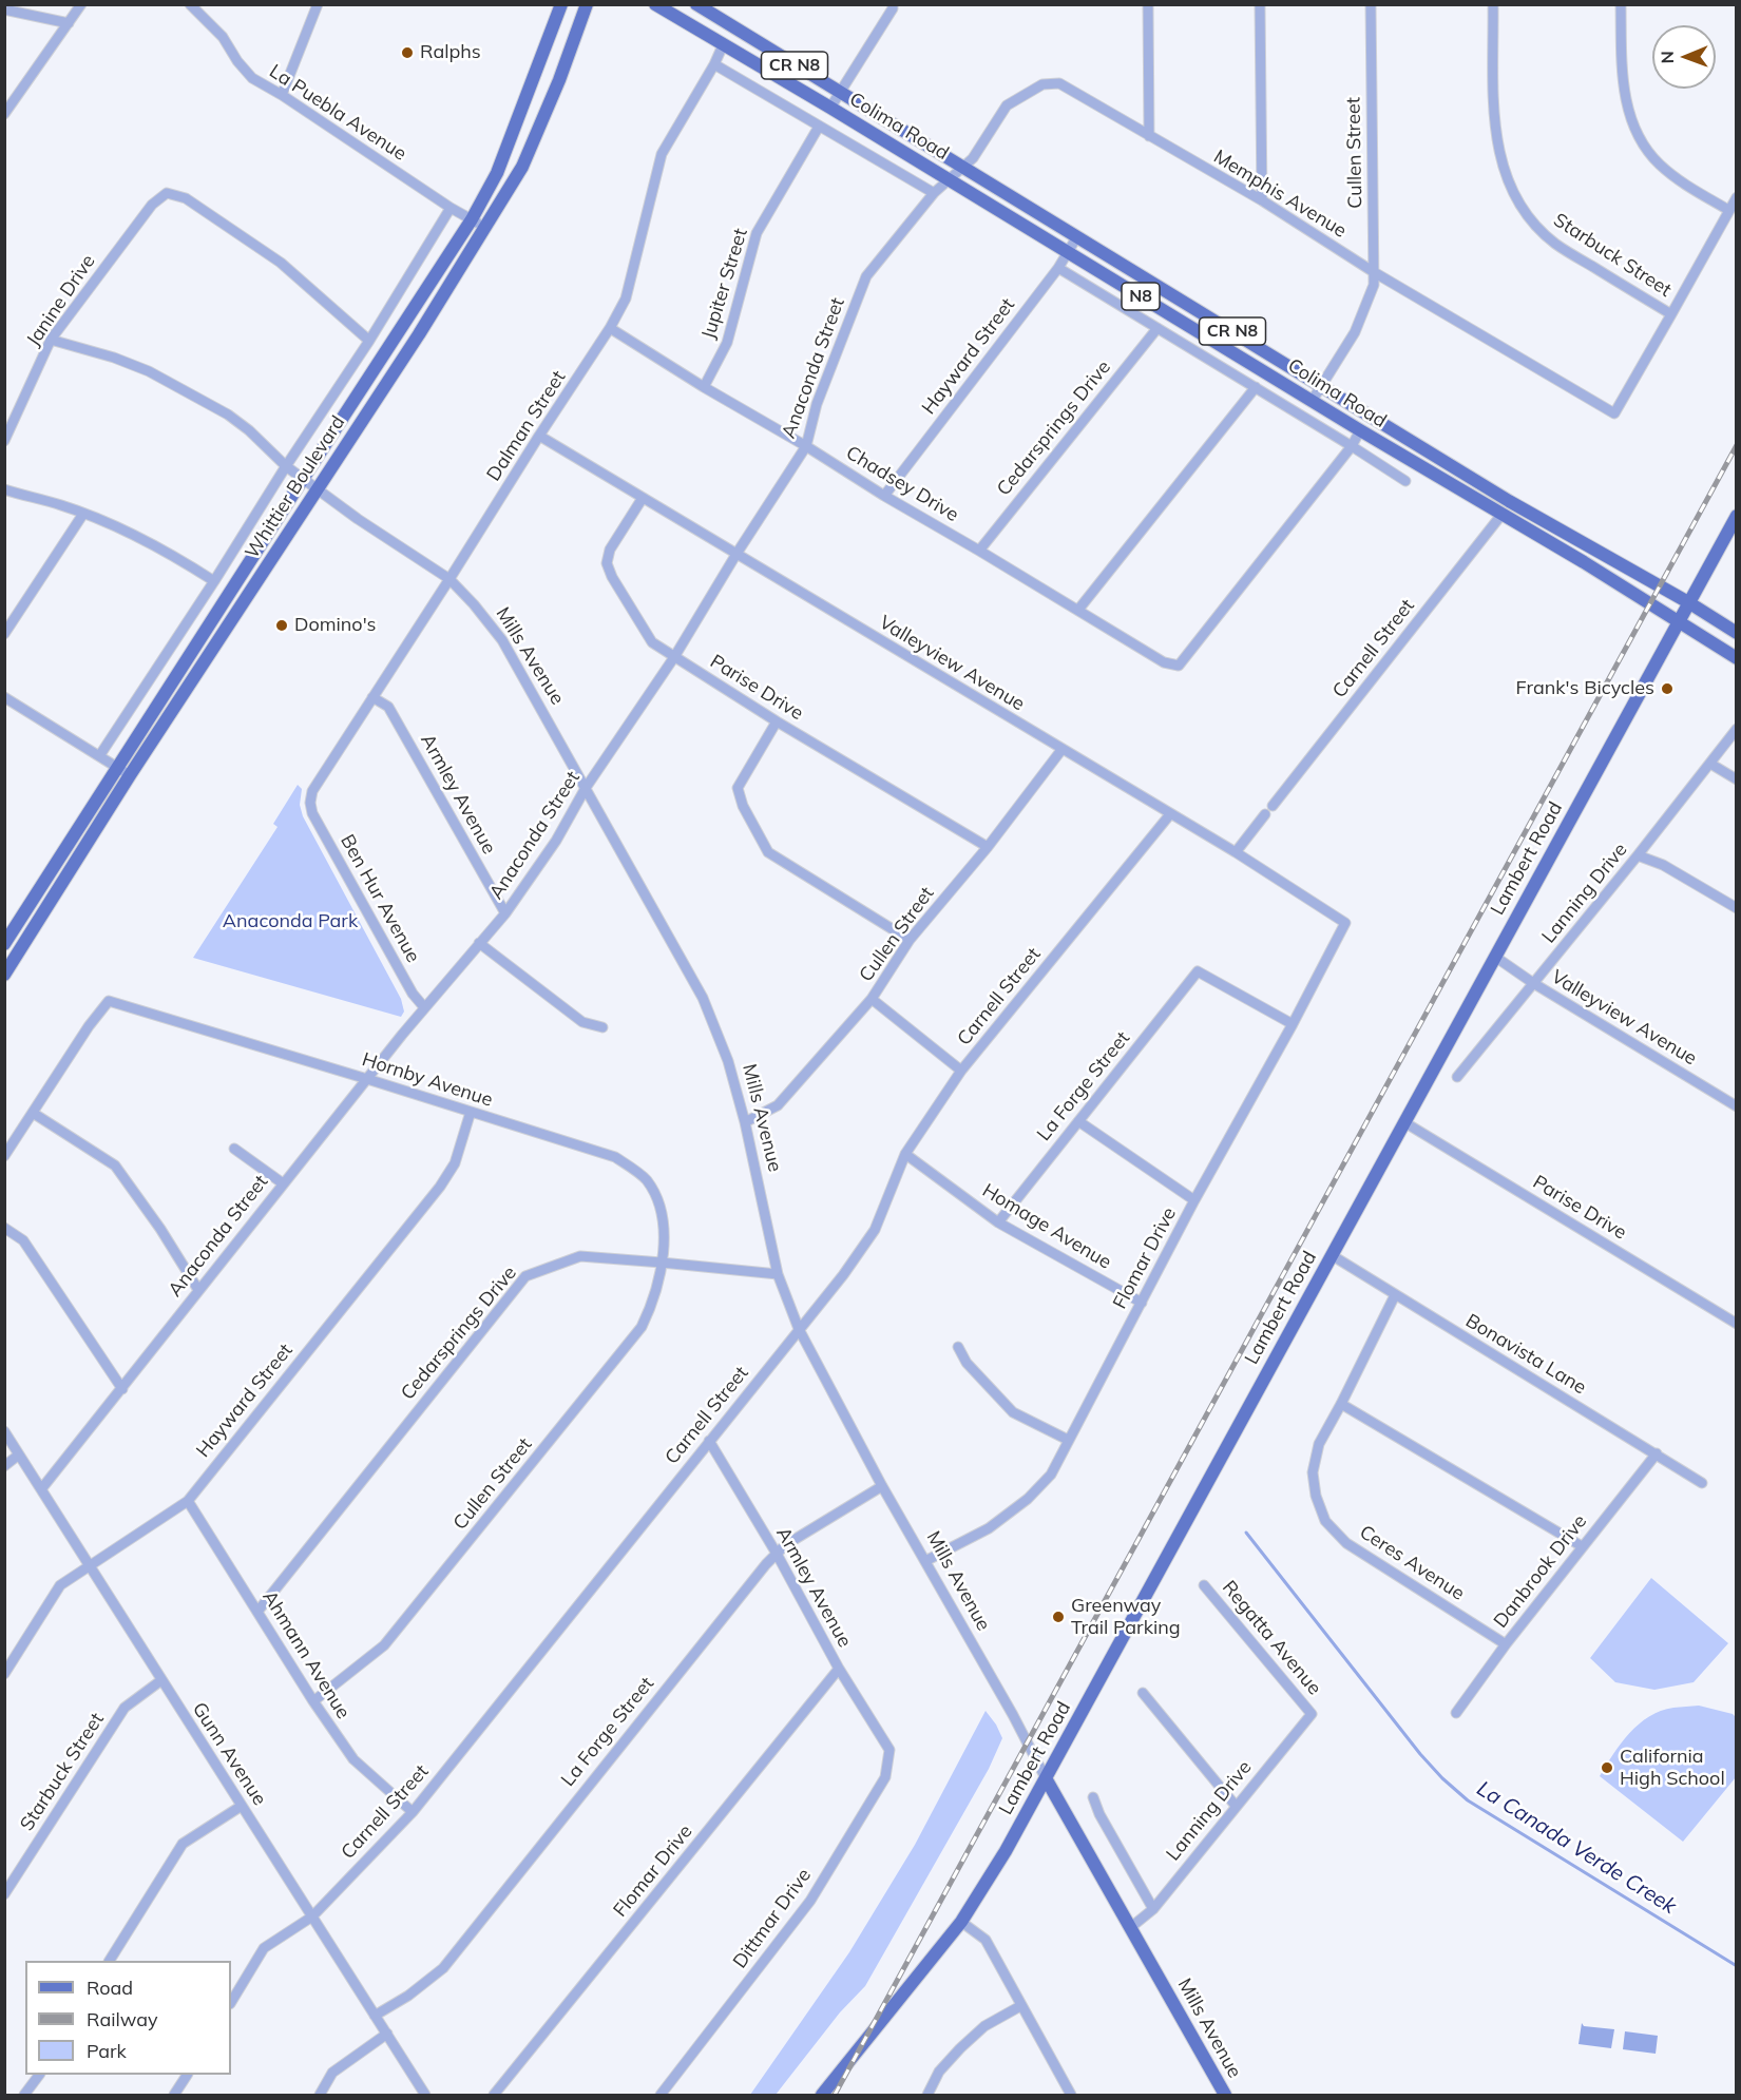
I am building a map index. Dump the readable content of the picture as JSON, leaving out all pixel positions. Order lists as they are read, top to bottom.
{
  "streets": {
    "main road": [
      "CR N8",
      "Colima Road",
      "N8",
      "Whittier Boulevard",
      "Mills Avenue",
      "Lambert Road"
    ],
    "street": [
      "La Puebla Avenue",
      "Cullen Street",
      "Memphis Avenue",
      "Starbuck Street",
      "Jupiter Street",
      "Janine Drive",
      "Hayward Street",
      "Anaconda Street",
      "Dalman Street",
      "Cedarsprings Drive",
      "Chadsey Drive",
      "Carnell Street",
      "Valleyview Avenue",
      "Parise Drive",
      "Armley Avenue",
      "Lanning Drive",
      "Ben Hur Avenue",
      "Hornby Avenue",
      "La Forge Street",
      "Homage Avenue",
      "Flomar Drive",
      "Bonavista Lane",
      "Ceres Avenue",
      "Danbrook Drive",
      "Regatta Avenue",
      "Ahmann Avenue",
      "Gunn Avenue",
      "Dittmar Drive"
    ]
  },
  "crossings": [
    ["La Puebla Avenue", "Whittier Boulevard"],
    ["Colima Road", "Cullen Street"],
    ["Colima Road", "Memphis Avenue"],
    ["Colima Road", "Hayward Street"],
    ["Colima Road", "Anaconda Street"],
    ["Colima Road", "Dalman Street"],
    ["Colima Road", "Carnell Street"],
    ["Colima Road", "Lambert Road"],
    ["Cullen Street", "Memphis Avenue"],
    ["Cullen Street", "Cedarsprings Drive"],
    ["Cullen Street", "Mills Avenue"],
    ["Cullen Street", "Valleyview Avenue"],
    ["Cullen Street", "Parise Drive"],
    ["Cullen Street", "Hornby Avenue"],
    ["Cullen Street", "Ahmann Avenue"],
    ["Memphis Avenue", "Starbuck Street"],
    ["Memphis Avenue", "Anaconda Street"],
    ["Starbuck Street", "Gunn Avenue"],
    ["Jupiter Street", "Chadsey Drive"],
    ["Janine Drive", "Whittier Boulevard"],
    ["Janine Drive", "Mills Avenue"],
    ["Hayward Street", "Chadsey Drive"],
    ["Hayward Street", "Hornby Avenue"],
    ["Hayward Street", "Ahmann Avenue"],
    ["Hayward Street", "Gunn Avenue"],
    ["Anaconda Street", "Chadsey Drive"],
    ["Anaconda Street", "Mills Avenue"],
    ["Anaconda Street", "Valleyview Avenue"],
    ["Anaconda Street", "Parise Drive"],
    ["Anaconda Street", "Armley Avenue"],
    ["Anaconda Street", "Ben Hur Avenue"],
    ["Anaconda Street", "Hornby Avenue"],
    ["Anaconda Street", "Gunn Avenue"],
    ["Dalman Street", "Chadsey Drive"],
    ["Dalman Street", "Mills Avenue"],
    ["Dalman Street", "Valleyview Avenue"],
    ["Dalman Street", "Armley Avenue"],
    ["Dalman Street", "Ben Hur Avenue"],
    ["Cedarsprings Drive", "Chadsey Drive"],
    ["Cedarsprings Drive", "Mills Avenue"],
    ["Cedarsprings Drive", "Hornby Avenue"],
    ["Cedarsprings Drive", "Ahmann Avenue"],
    ["Whittier Boulevard", "Mills Avenue"],
    ["Carnell Street", "Mills Avenue"],
    ["Carnell Street", "Valleyview Avenue"],
    ["Carnell Street", "Armley Avenue"],
    ["Carnell Street", "Homage Avenue"],
    ["Carnell Street", "Ahmann Avenue"],
    ["Carnell Street", "Gunn Avenue"],
    ["Mills Avenue", "Lambert Road"],
    ["Mills Avenue", "Lanning Drive"],
    ["Mills Avenue", "La Forge Street"],
    ["Mills Avenue", "Flomar Drive"],
    ["Valleyview Avenue", "Parise Drive"],
    ["Valleyview Avenue", "Lambert Road"],
    ["Valleyview Avenue", "Lanning Drive"],
    ["Valleyview Avenue", "Flomar Drive"],
    ["Parise Drive", "Lambert Road"],
    ["Armley Avenue", "La Forge Street"],
    ["Armley Avenue", "Flomar Drive"],
    ["Armley Avenue", "Dittmar Drive"],
    ["Lambert Road", "Bonavista Lane"],
    ["Lanning Drive", "Regatta Avenue"],
    ["La Forge Street", "Homage Avenue"],
    ["La Forge Street", "Flomar Drive"],
    ["La Forge Street", "Gunn Avenue"],
    ["Homage Avenue", "Flomar Drive"],
    ["Bonavista Lane", "Danbrook Drive"],
    ["Ceres Avenue", "Danbrook Drive"]
  ],
  "water": ["La Canada Verde Creek"],
  "parks": ["Anaconda Park"],
  "places": [
    "Ralphs",
    "Domino's",
    "Frank's Bicycles",
    "Greenway Trail Parking",
    "California High School"
  ],
  "legend": ["Road", "Railway", "Park"],
  "north": "left"
}
